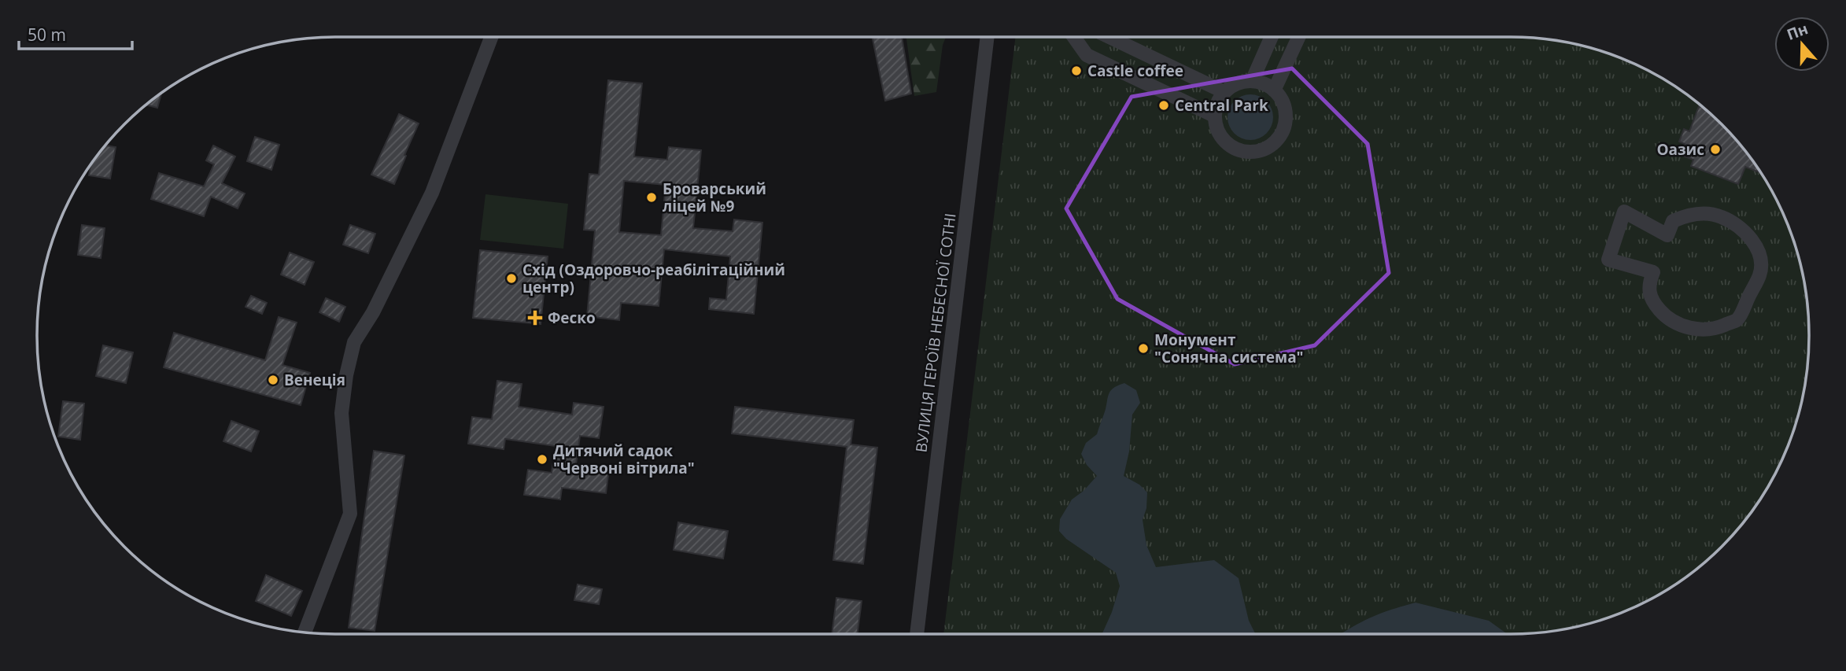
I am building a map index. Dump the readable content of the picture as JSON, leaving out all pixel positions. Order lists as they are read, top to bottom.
{
  "streets": {
    "street": ["ВУЛИЦЯ ГЕРОЇВ НЕБЕСНОЇ СОТНІ"]
  },
  "places": {
    "other": [
      "Castle coffee",
      "Central Park",
      "Оазис",
      "Броварський ліцей №9",
      "Схід (Оздоровчо-реабілітаційний центр)",
      "Монумент \"Сонячна система\"",
      "Венеція",
      "Дитячий садок \"Червоні вітрила\""
    ],
    "health": ["Феско"]
  },
  "scale_bar": "50 m",
  "north": "top"
}
